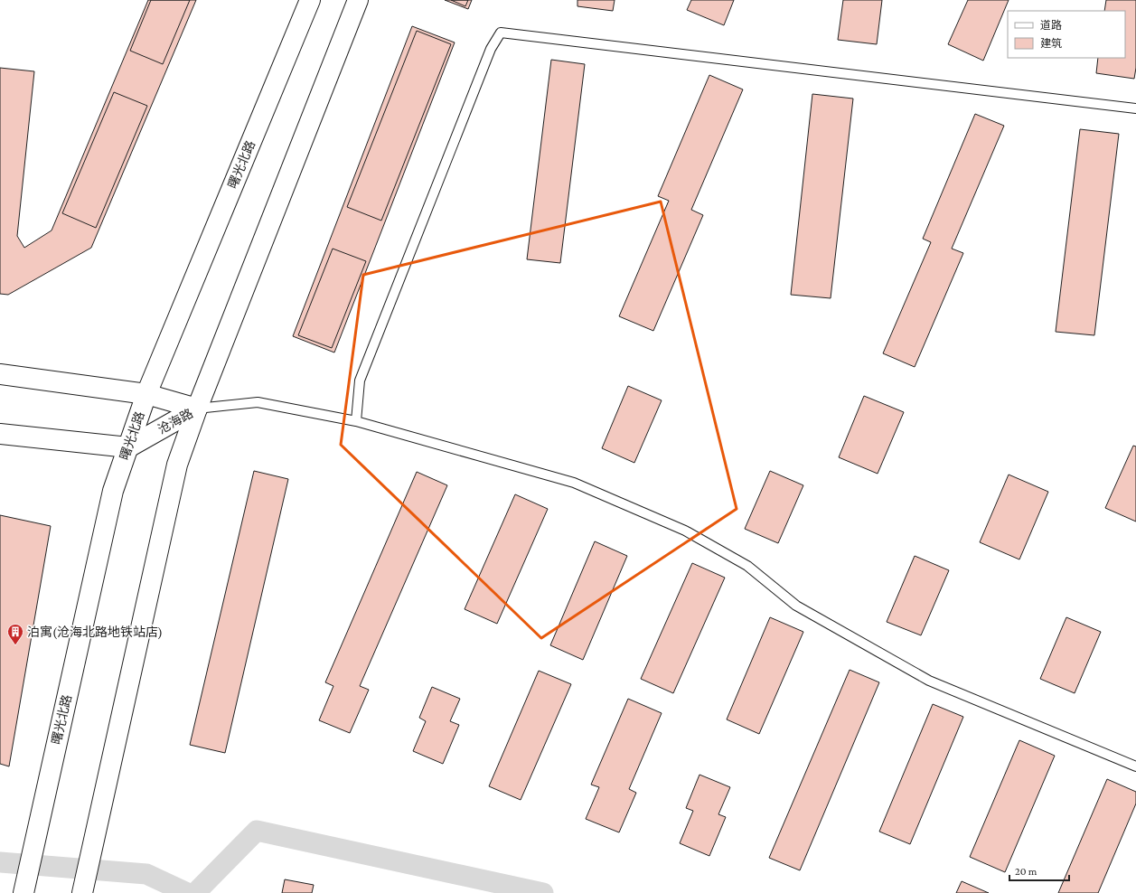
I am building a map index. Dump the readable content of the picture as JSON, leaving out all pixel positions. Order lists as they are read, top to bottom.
{
  "streets": {
    "main road": ["曙光北路", "沧海路"]
  },
  "crossings": [
    ["曙光北路", "沧海路"]
  ],
  "places": {
    "building": ["泊寓(沧海北路地铁站店)"]
  },
  "legend": ["道路", "建筑"],
  "scale_bar": "20 m"
}
